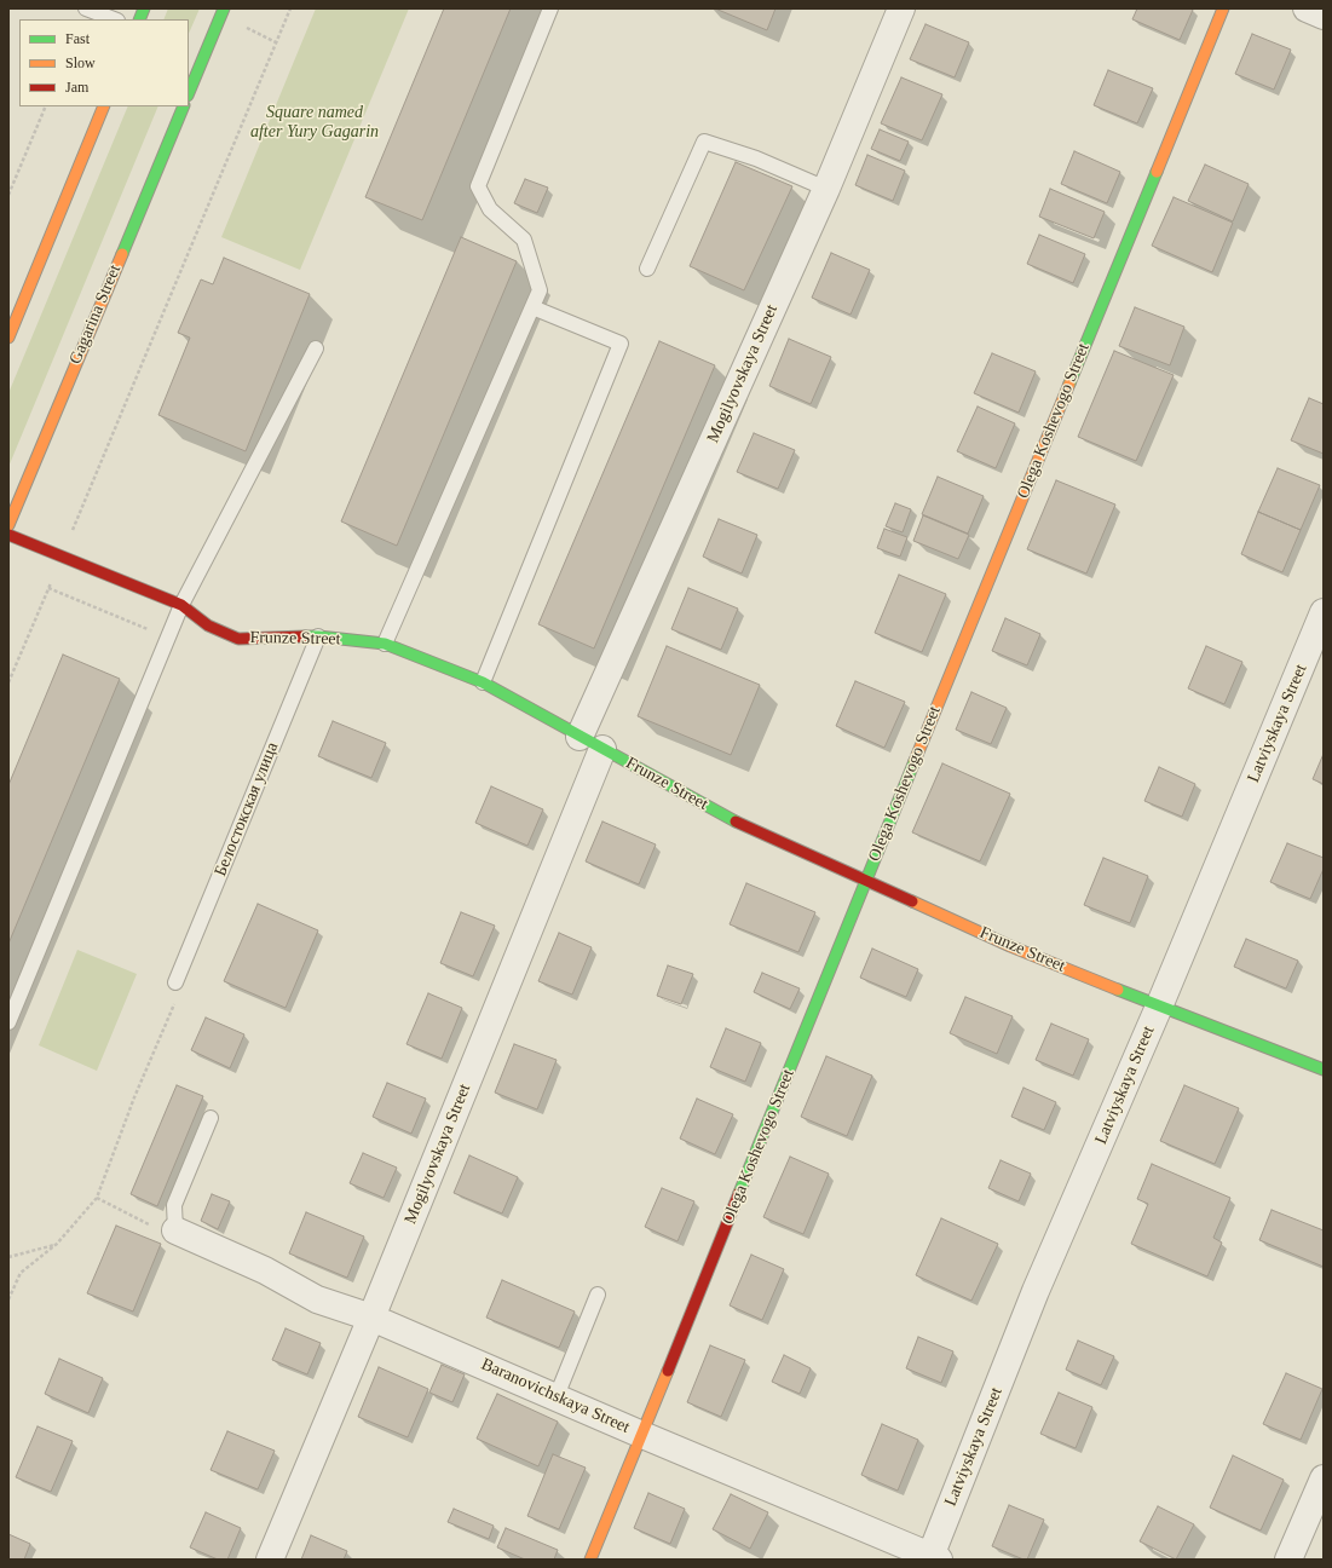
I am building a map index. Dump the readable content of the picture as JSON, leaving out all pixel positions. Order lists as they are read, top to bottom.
{
  "streets": {
    "street": [
      "Gagarina Street",
      "Mogilyovskaya Street",
      "Olega Koshevogo Street",
      "Frunze Street",
      "Latviyskaya Street",
      "Baranovichskaya Street"
    ],
    "lane": ["Белостокская улица"]
  },
  "crossings": [
    ["Mogilyovskaya Street", "Frunze Street"],
    ["Mogilyovskaya Street", "Baranovichskaya Street"],
    ["Olega Koshevogo Street", "Frunze Street"],
    ["Olega Koshevogo Street", "Baranovichskaya Street"],
    ["Frunze Street", "Latviyskaya Street"],
    ["Frunze Street", "Белостокская улица"],
    ["Latviyskaya Street", "Baranovichskaya Street"]
  ],
  "parks": ["Square named after Yury Gagarin"],
  "legend": ["Fast", "Slow", "Jam"]
}
